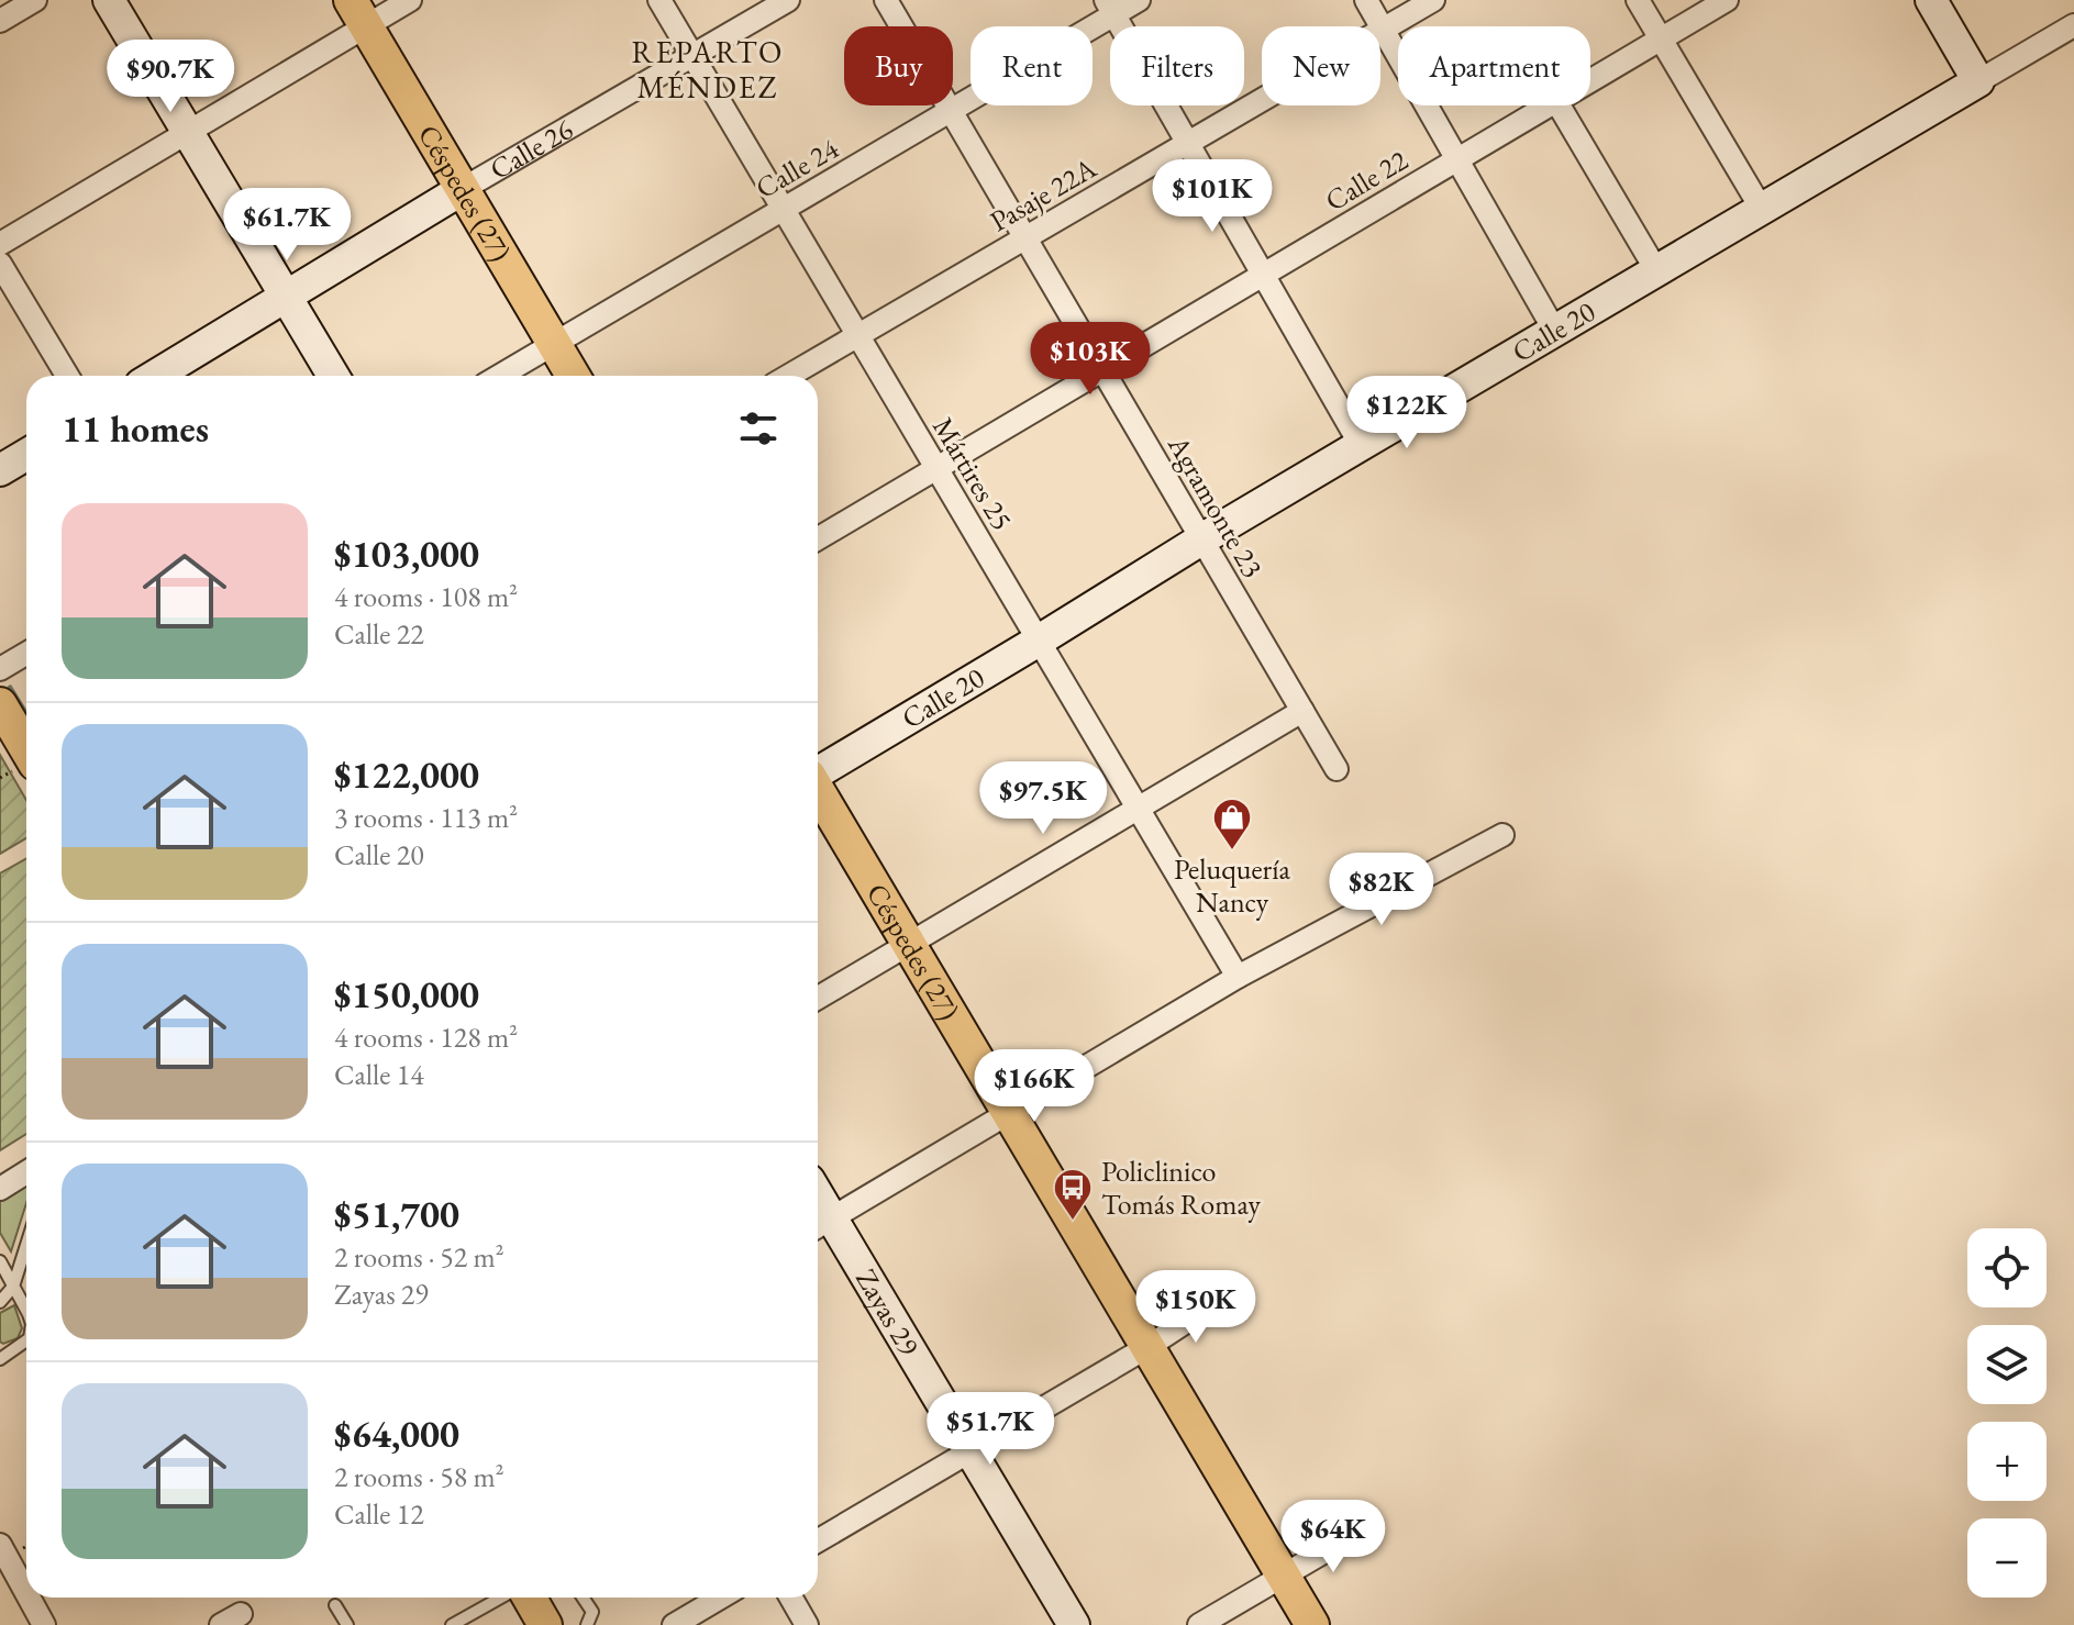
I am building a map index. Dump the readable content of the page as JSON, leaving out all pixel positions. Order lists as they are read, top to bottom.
{
  "streets": {
    "main road": ["Céspedes (27)"],
    "street": [
      "Calle 26",
      "Calle 24",
      "Calle 22",
      "Pasaje 22A",
      "Calle 20",
      "Mártires 25",
      "Agramonte 23",
      "Zayas 29"
    ]
  },
  "crossings": [
    ["Calle 26", "Céspedes (27)"],
    ["Calle 26", "Mártires 25"],
    ["Calle 24", "Céspedes (27)"],
    ["Calle 24", "Mártires 25"],
    ["Calle 24", "Agramonte 23"],
    ["Calle 22", "Mártires 25"],
    ["Calle 22", "Agramonte 23"],
    ["Pasaje 22A", "Mártires 25"],
    ["Pasaje 22A", "Agramonte 23"],
    ["Calle 20", "Mártires 25"],
    ["Calle 20", "Agramonte 23"]
  ],
  "districts": ["REPARTO MÉNDEZ"],
  "places": {
    "shop": ["Peluquería Nancy"],
    "bus stop": ["Policlinico Tomás Romay"]
  },
  "page": {
    "chip": [
      "Buy",
      "Rent",
      "Filters",
      "New",
      "Apartment"
    ],
    "price": [
      "$90.7K",
      "$101K",
      "$61.7K",
      "$103K",
      "$122K",
      "$97.5K",
      "$82K",
      "$166K",
      "$150K",
      "$51.7K",
      "$64K"
    ],
    "heading": "11 homes",
    "list": [
      {
        "name": "$103,000",
        "note": "4 rooms · 108 m² · Calle 22"
      },
      {
        "name": "$122,000",
        "note": "3 rooms · 113 m² · Calle 20"
      },
      {
        "name": "$150,000",
        "note": "4 rooms · 128 m² · Calle 14"
      },
      {
        "name": "$51,700",
        "note": "2 rooms · 52 m² · Zayas 29"
      },
      {
        "name": "$64,000",
        "note": "2 rooms · 58 m² · Calle 12"
      }
    ],
    "map_buttons": ["+", "−"]
  }
}
